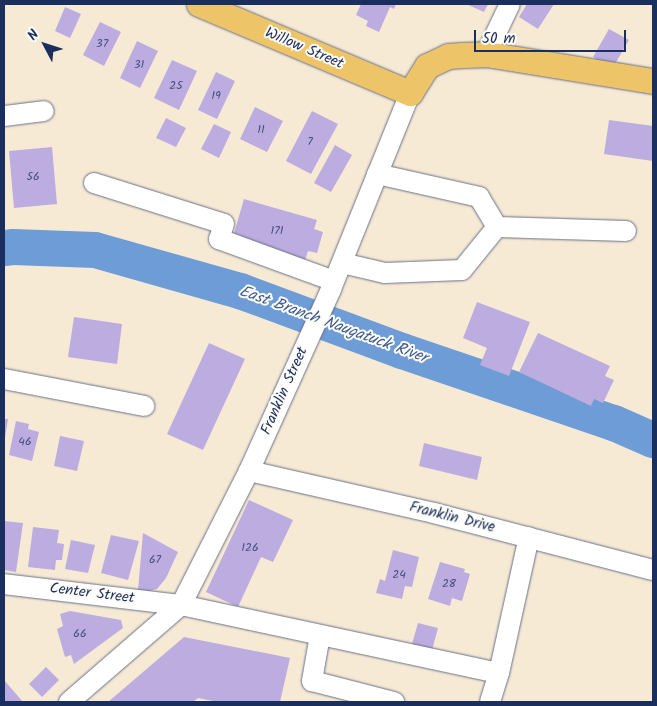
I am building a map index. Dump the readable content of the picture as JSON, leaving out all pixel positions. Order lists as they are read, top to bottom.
{
  "streets": {
    "main road": ["Willow Street", "Franklin Street"],
    "street": ["Franklin Drive", "Center Street"]
  },
  "crossings": [
    ["Willow Street", "Franklin Street"],
    ["Franklin Street", "Franklin Drive"],
    ["Franklin Street", "Center Street"]
  ],
  "water": ["East Branch Naugatuck River"],
  "house_numbers": [
    "37",
    "31",
    "25",
    "19",
    "11",
    "7",
    "56",
    "171",
    "46",
    "126",
    "67",
    "24",
    "28",
    "66"
  ],
  "scale_bar": "50 m",
  "north": "top left"
}
